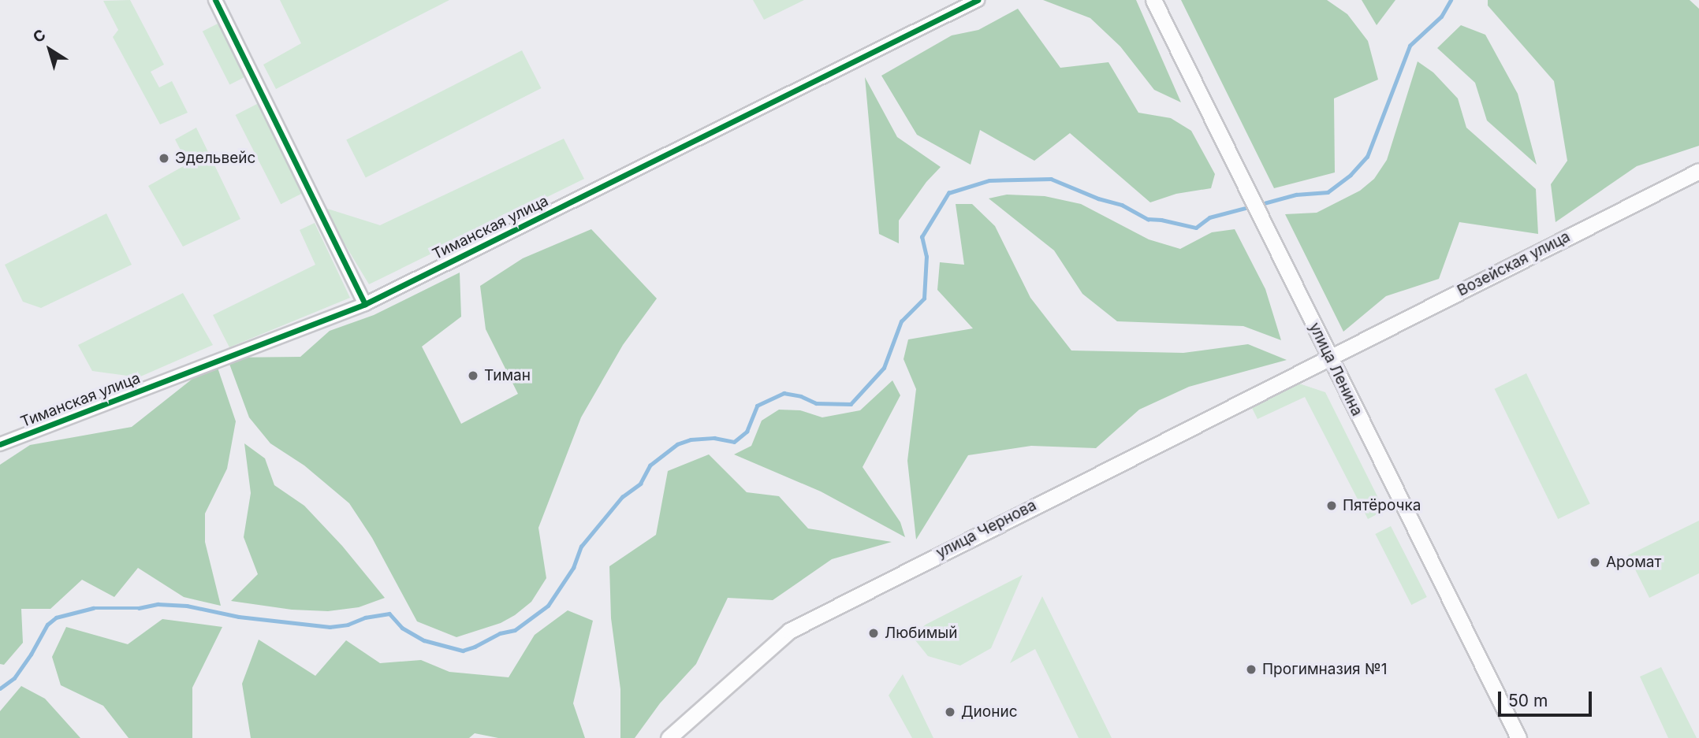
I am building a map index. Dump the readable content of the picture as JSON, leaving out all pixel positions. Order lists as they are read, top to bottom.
{
  "streets": {
    "main road": ["Возейская улица", "улица Ленина", "улица Чернова"],
    "street": ["Тиманская улица"]
  },
  "crossings": [
    ["Возейская улица", "улица Ленина"],
    ["Возейская улица", "улица Чернова"],
    ["улица Ленина", "улица Чернова"]
  ],
  "places": [
    "Эдельвейс",
    "Тиман",
    "Пятёрочка",
    "Аромат",
    "Любимый",
    "Прогимназия №1",
    "Дионис"
  ],
  "scale_bar": "50 m",
  "north": "top left"
}
